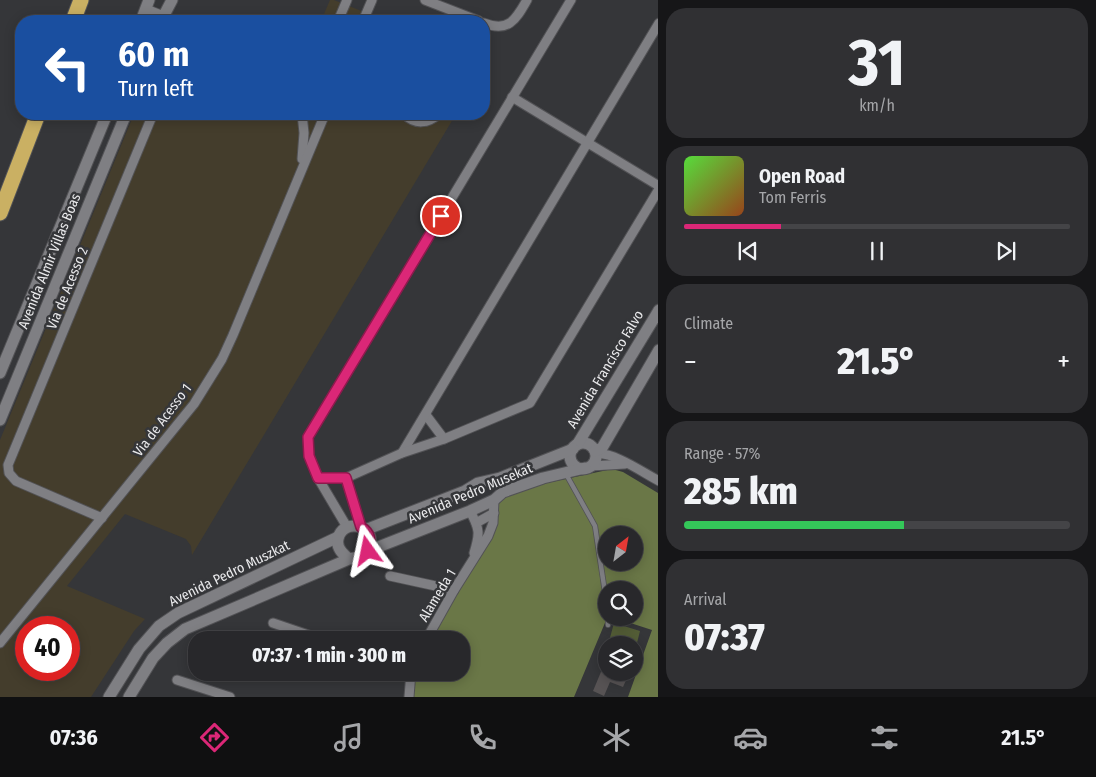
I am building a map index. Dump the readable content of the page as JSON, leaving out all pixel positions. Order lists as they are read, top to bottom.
{
  "streets": {
    "street": [
      "Avenida Almir Villas Boas",
      "Via de Acesso 2",
      "Avenida Francisco Falvo",
      "Via de Acesso 1",
      "Avenida Pedro Musekat",
      "Avenida Pedro Muszkat",
      "Alameda 1"
    ]
  },
  "crossings": [
    ["Via de Acesso 2", "Via de Acesso 1"],
    ["Avenida Francisco Falvo", "Avenida Pedro Musekat"],
    ["Avenida Pedro Musekat", "Avenida Pedro Muszkat"],
    ["Avenida Pedro Musekat", "Alameda 1"]
  ],
  "north": "top right",
  "page": {
    "tile": [
      ["31", "km/h"],
      "Climate",
      ["Range · 57%", "285 km"],
      ["Arrival", "07:37"]
    ],
    "turn": ["60 m", "Turn left"],
    "song": ["Open Road", "Tom Ferris"],
    "heat": ["−", "21.5°", "+"],
    "limit": "40",
    "trip": "07:37 · 1 min · 300 m",
    "tabs": ["07:36", "21.5°"]
  }
}
